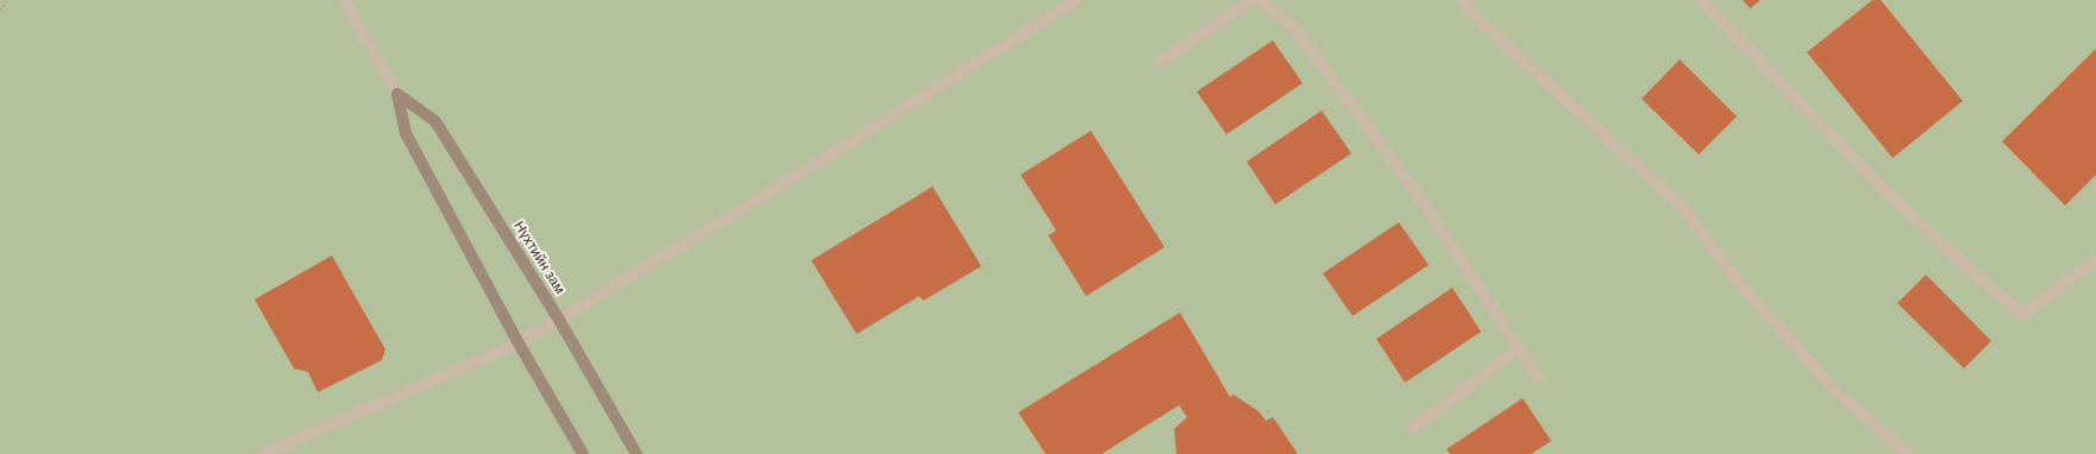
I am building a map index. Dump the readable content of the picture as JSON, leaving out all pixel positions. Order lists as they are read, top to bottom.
{
  "streets": {
    "main road": ["Нүхтийн зам"]
  }
}
